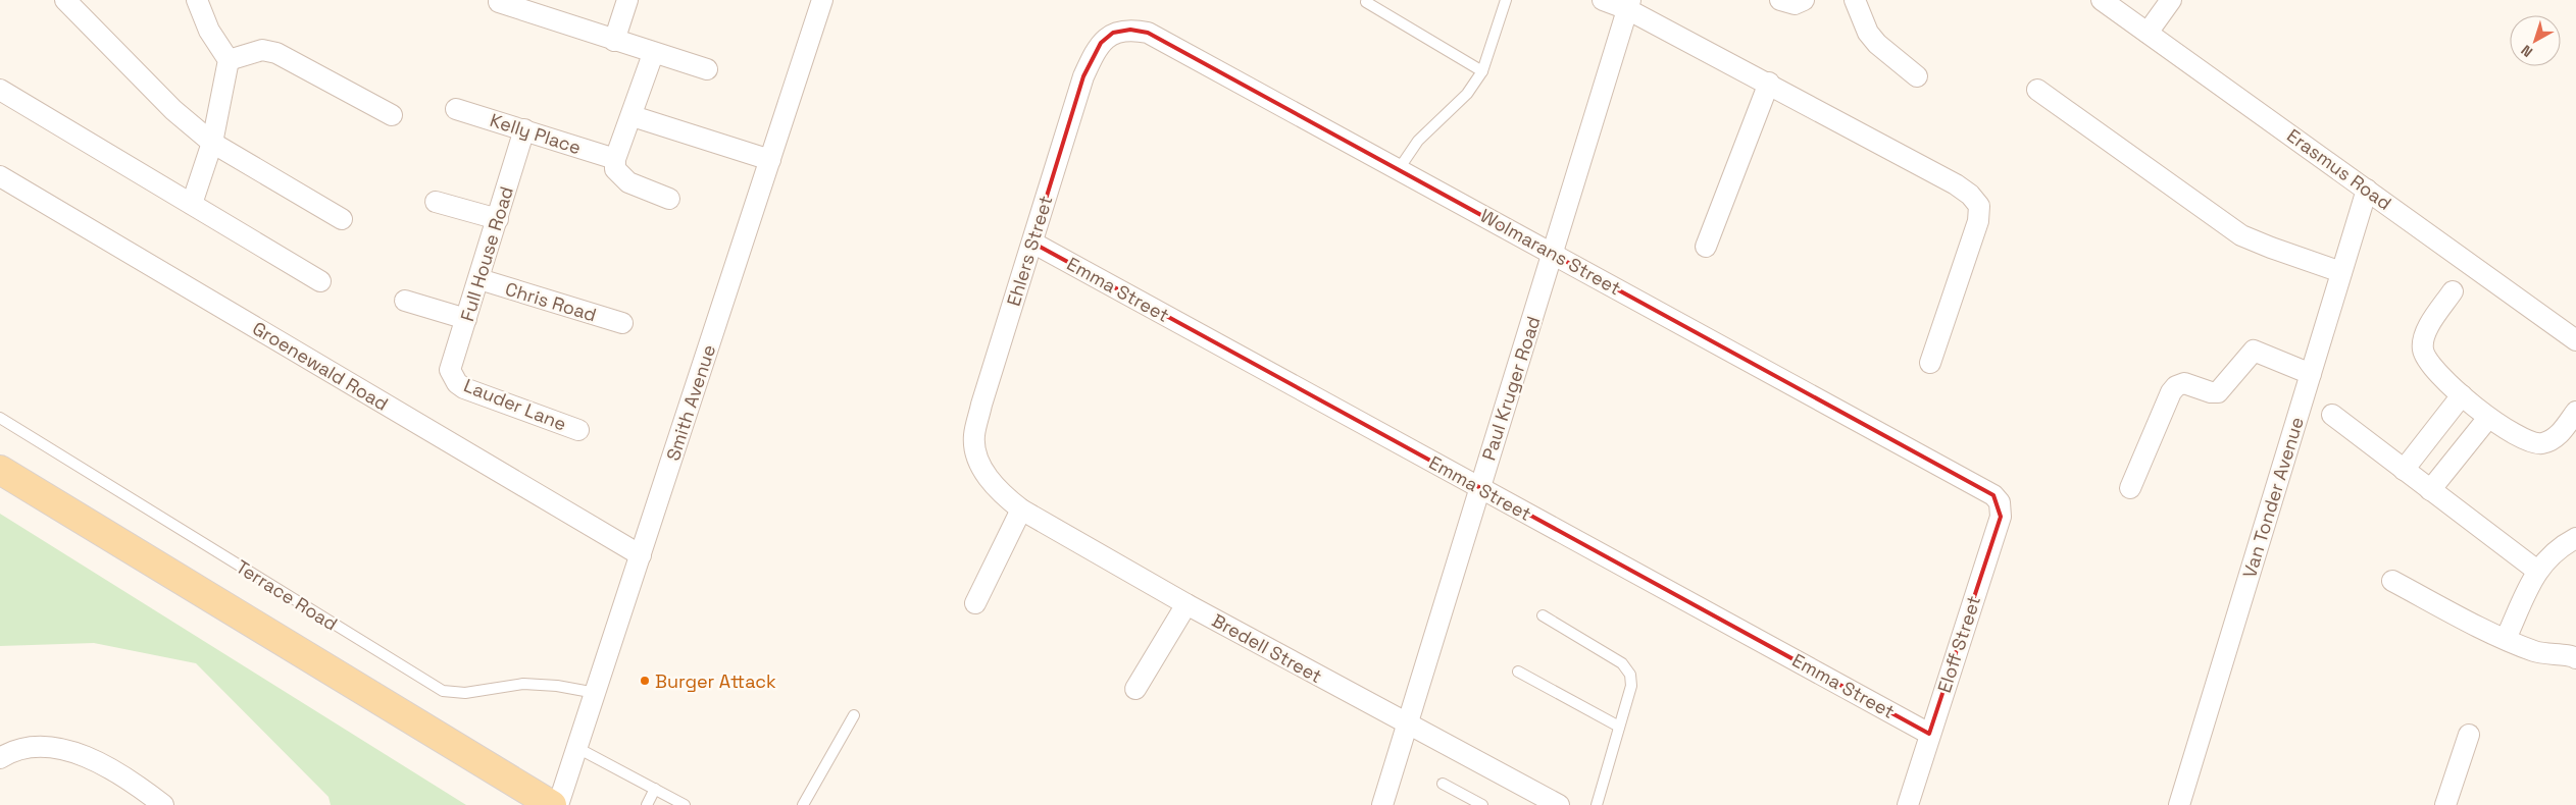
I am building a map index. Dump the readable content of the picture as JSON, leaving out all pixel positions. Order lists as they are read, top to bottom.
{
  "streets": {
    "street": [
      "Kelly Place",
      "Erasmus Road",
      "Ehlers Street",
      "Wolmarans Street",
      "Full House Road",
      "Emma Street",
      "Chris Road",
      "Groenewald Road",
      "Paul Kruger Road",
      "Smith Avenue",
      "Lauder Lane",
      "Van Tonder Avenue",
      "Eloff Street",
      "Bredell Street"
    ],
    "lane": ["Terrace Road"]
  },
  "crossings": [
    ["Kelly Place", "Full House Road"],
    ["Erasmus Road", "Van Tonder Avenue"],
    ["Ehlers Street", "Wolmarans Street"],
    ["Ehlers Street", "Emma Street"],
    ["Ehlers Street", "Bredell Street"],
    ["Wolmarans Street", "Paul Kruger Road"],
    ["Wolmarans Street", "Eloff Street"],
    ["Full House Road", "Chris Road"],
    ["Full House Road", "Lauder Lane"],
    ["Emma Street", "Paul Kruger Road"],
    ["Emma Street", "Eloff Street"],
    ["Groenewald Road", "Smith Avenue"],
    ["Paul Kruger Road", "Bredell Street"],
    ["Smith Avenue", "Terrace Road"]
  ],
  "places": ["Burger Attack"],
  "north": "bottom left"
}
